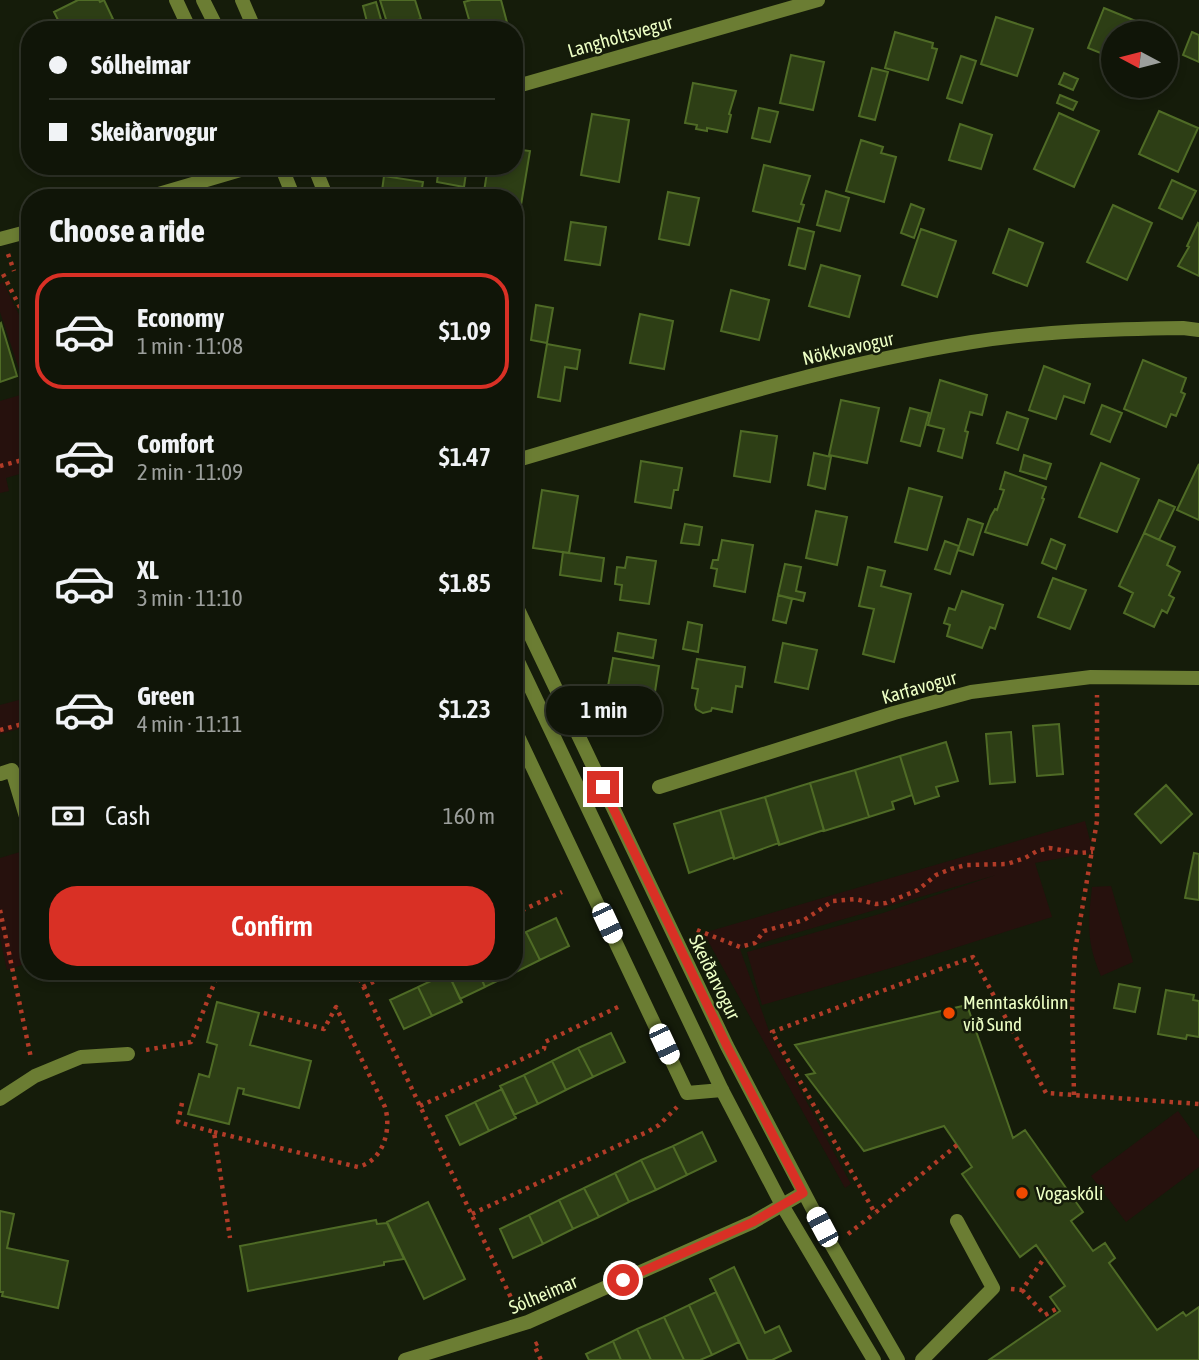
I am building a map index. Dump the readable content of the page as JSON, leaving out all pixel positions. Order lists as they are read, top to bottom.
{
  "streets": {
    "street": [
      "Langholtsvegur",
      "Nökkvavogur",
      "Karfavogur",
      "Skeiðarvogur",
      "Sólheimar"
    ]
  },
  "crossings": [
    ["Skeiðarvogur", "Sólheimar"]
  ],
  "places": ["Menntaskólinn við Sund", "Vogaskóli"],
  "north": "left",
  "page": {
    "banner": ["Sólheimar", "Skeiðarvogur"],
    "heading": "Choose a ride",
    "list": [
      {
        "name": "Economy",
        "note": "1 min · 11:08",
        "value": "$1.09"
      },
      {
        "name": "Comfort",
        "note": "2 min · 11:09",
        "value": "$1.47"
      },
      {
        "name": "XL",
        "note": "3 min · 11:10",
        "value": "$1.85"
      },
      {
        "name": "Green",
        "note": "4 min · 11:11",
        "value": "$1.23"
      }
    ],
    "bubble": "1 min",
    "pay": ["Cash", "160 m"],
    "buttons": "Confirm"
  }
}
